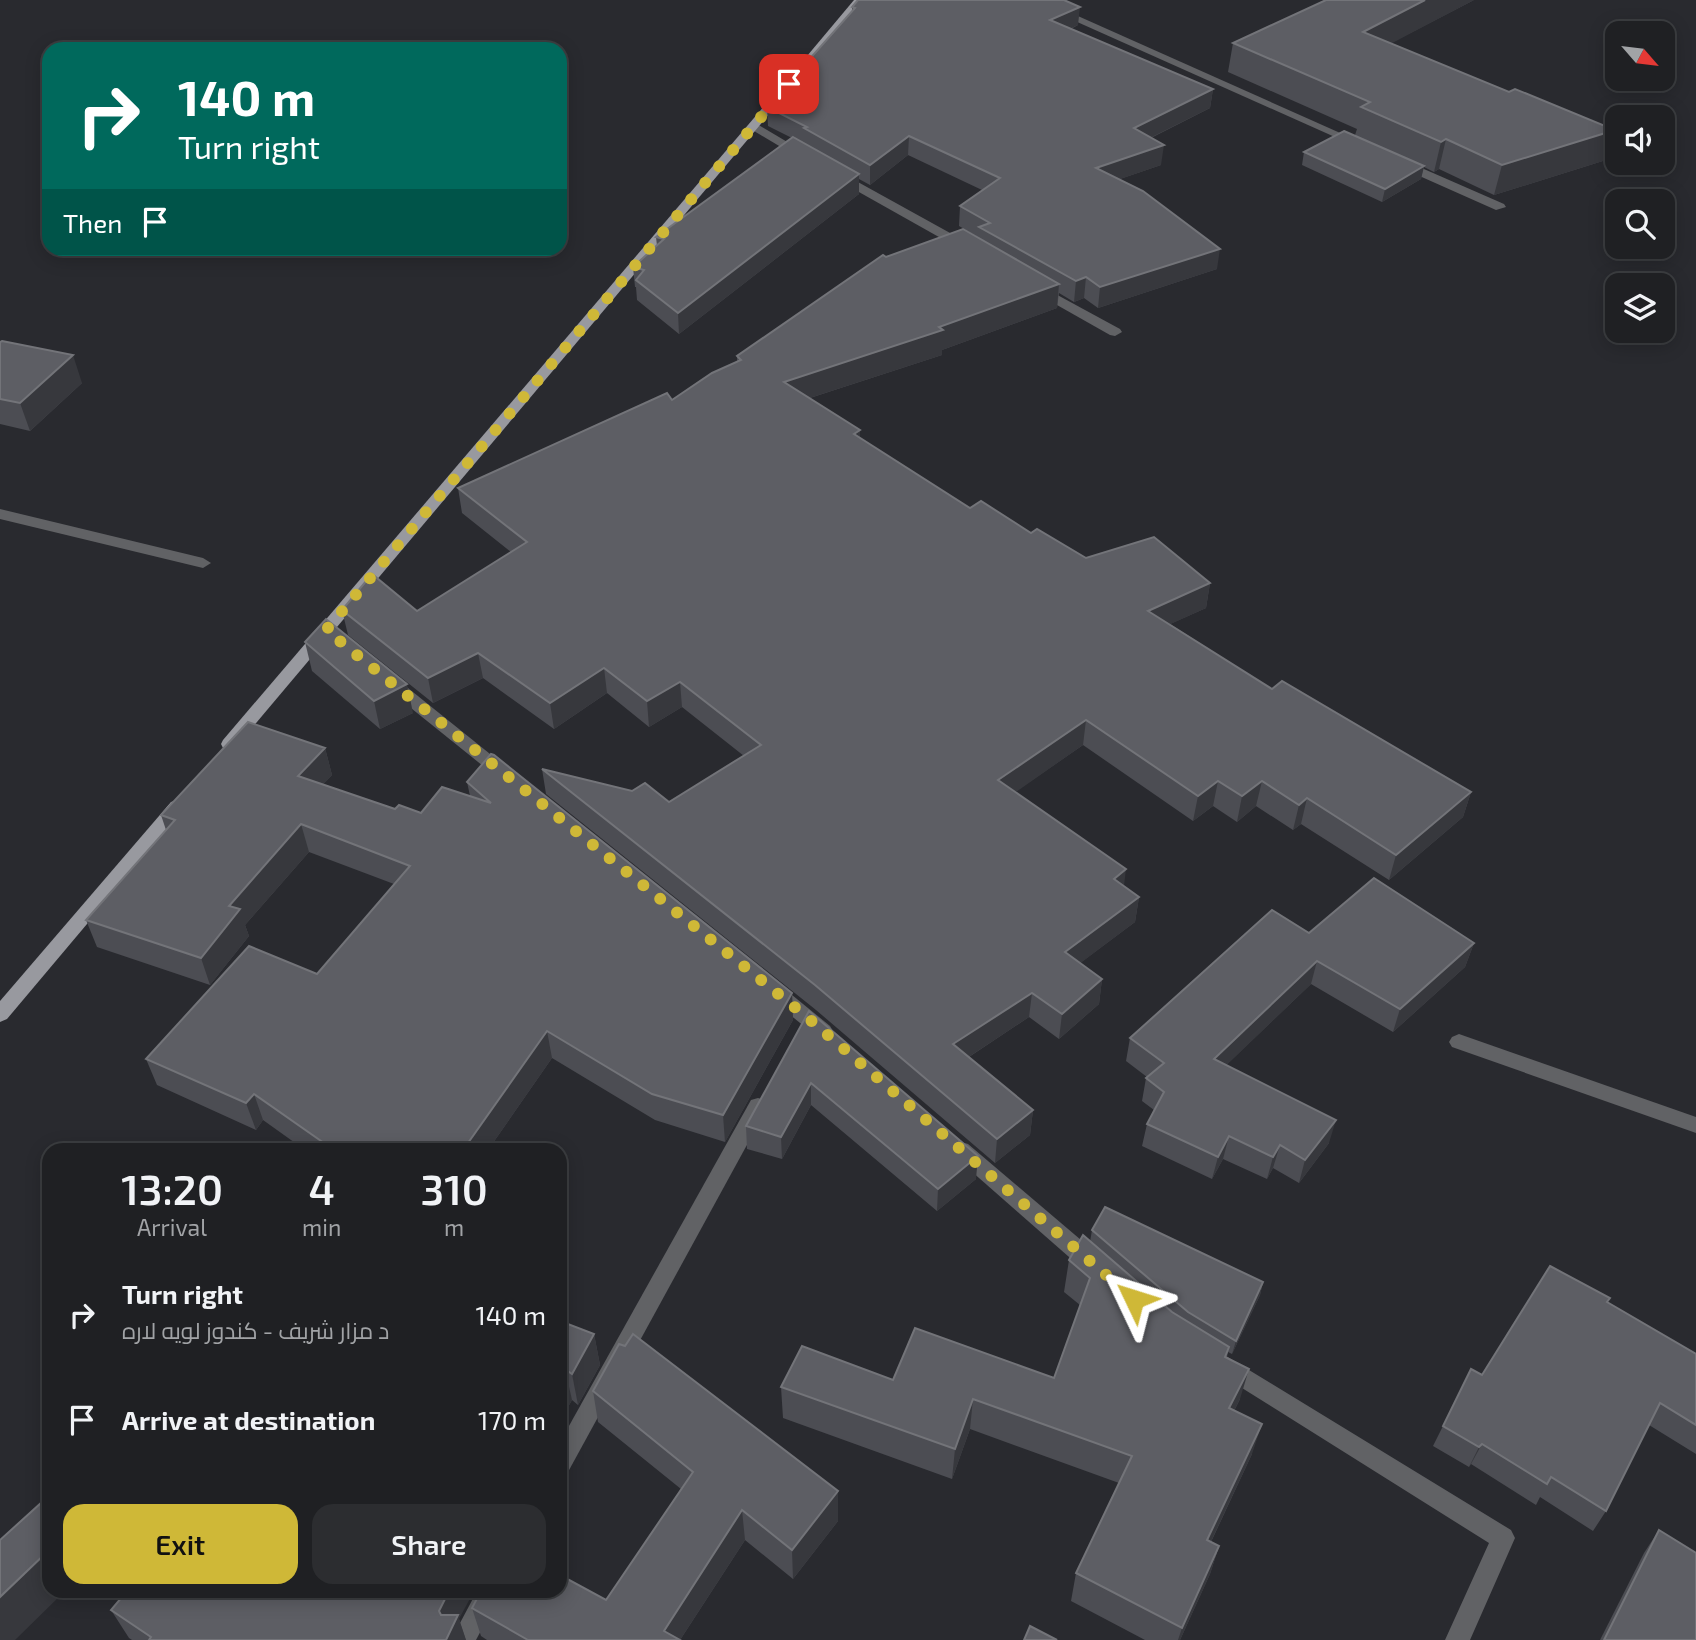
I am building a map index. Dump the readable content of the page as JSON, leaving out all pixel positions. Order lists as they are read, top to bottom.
{
  "north": "bottom right",
  "page": {
    "turn": ["140 m", "Turn right"],
    "then": "Then",
    "eta": [
      "13:20",
      "Arrival",
      "4",
      "min",
      "310",
      "m"
    ],
    "list": [
      {
        "name": "Turn right",
        "note": "د مزار شریف - کندوز لویه لاره",
        "value": "140 m"
      },
      {
        "name": "Arrive at destination",
        "value": "170 m"
      }
    ],
    "buttons": ["Exit", "Share"]
  }
}
